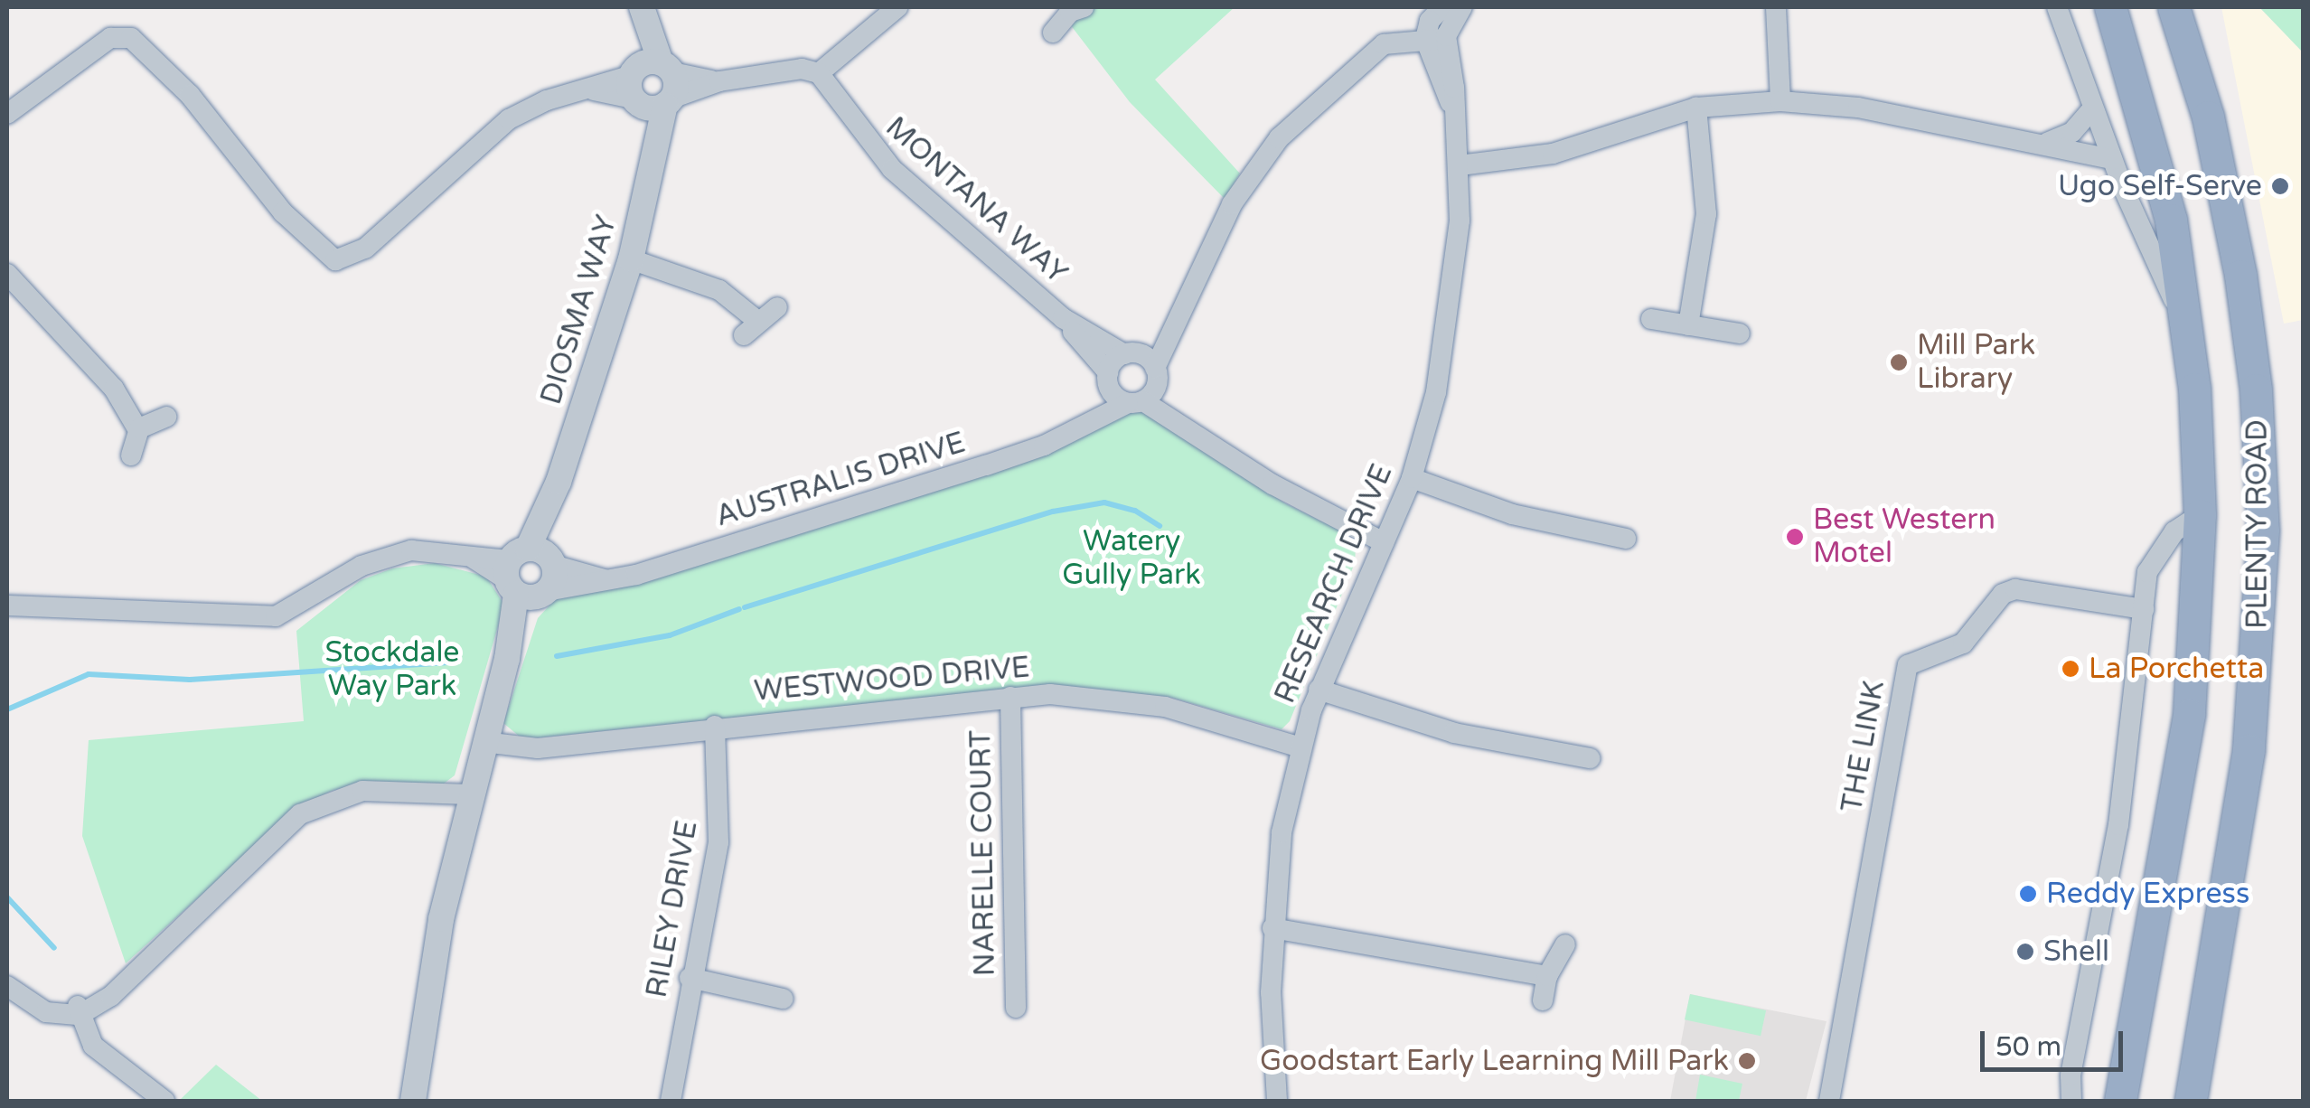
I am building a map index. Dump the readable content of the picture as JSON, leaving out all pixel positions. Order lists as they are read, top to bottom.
{
  "streets": {
    "highway": ["PLENTY ROAD"],
    "street": [
      "MONTANA WAY",
      "DIOSMA WAY",
      "AUSTRALIS DRIVE",
      "RESEARCH DRIVE",
      "WESTWOOD DRIVE",
      "THE LINK",
      "NARELLE COURT",
      "RILEY DRIVE"
    ]
  },
  "crossings": [
    ["MONTANA WAY", "AUSTRALIS DRIVE"],
    ["DIOSMA WAY", "AUSTRALIS DRIVE"],
    ["DIOSMA WAY", "WESTWOOD DRIVE"],
    ["PLENTY ROAD", "THE LINK"],
    ["RESEARCH DRIVE", "WESTWOOD DRIVE"],
    ["WESTWOOD DRIVE", "NARELLE COURT"],
    ["WESTWOOD DRIVE", "RILEY DRIVE"]
  ],
  "parks": ["Watery Gully Park", "Stockdale Way Park"],
  "places": [
    "Ugo Self-Serve",
    "Mill Park Library",
    "Best Western Motel",
    "La Porchetta",
    "Reddy Express",
    "Shell",
    "Goodstart Early Learning Mill Park"
  ],
  "scale_bar": "50 m"
}
